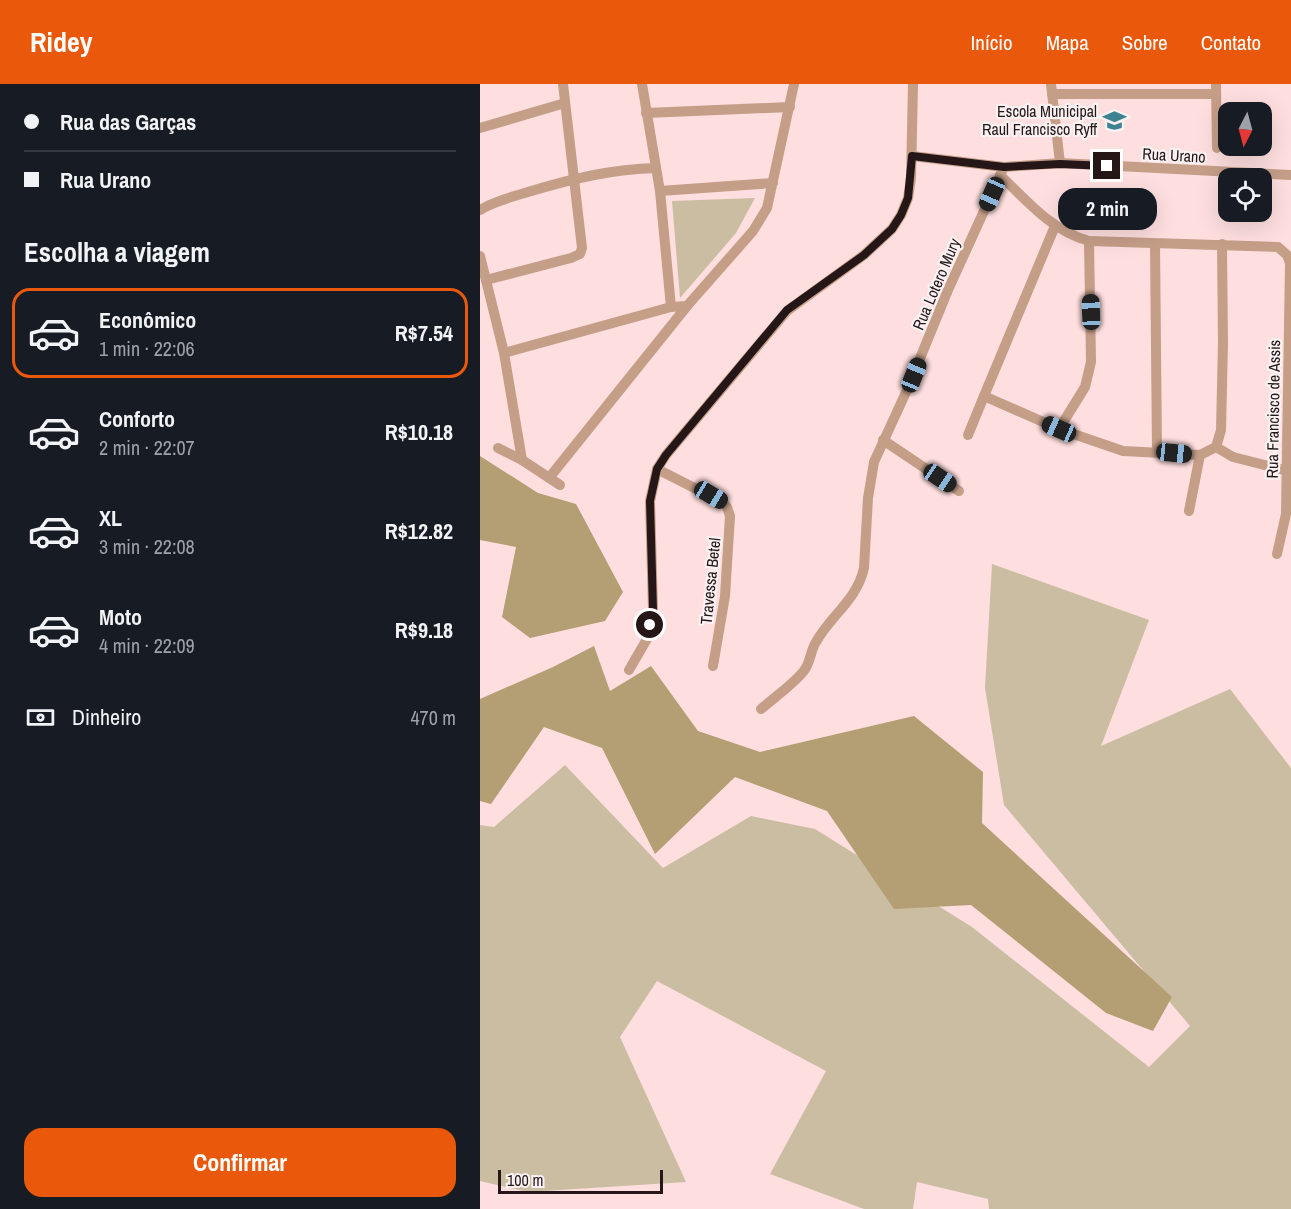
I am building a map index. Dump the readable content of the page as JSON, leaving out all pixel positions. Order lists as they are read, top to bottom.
{
  "streets": {
    "street": [
      "Rua Urano",
      "Rua Lotero Mury",
      "Rua Francisco de Assis",
      "Travessa Betel"
    ]
  },
  "crossings": [
    ["Rua Urano", "Rua Lotero Mury"]
  ],
  "places": {
    "school or university": ["Escola Municipal Raul Francisco Ryff"]
  },
  "scale_bar": "100 m",
  "north": "bottom",
  "page": {
    "header": "Ridey",
    "nav": [
      "Início",
      "Mapa",
      "Sobre",
      "Contato"
    ],
    "banner": ["Rua das Garças", "Rua Urano"],
    "bubble": "2 min",
    "heading": "Escolha a viagem",
    "list": [
      {
        "name": "Econômico",
        "note": "1 min · 22:06",
        "value": "R$7.54"
      },
      {
        "name": "Conforto",
        "note": "2 min · 22:07",
        "value": "R$10.18"
      },
      {
        "name": "XL",
        "note": "3 min · 22:08",
        "value": "R$12.82"
      },
      {
        "name": "Moto",
        "note": "4 min · 22:09",
        "value": "R$9.18"
      }
    ],
    "pay": ["Dinheiro", "470 m"],
    "buttons": "Confirmar",
    "scale": "100 m"
  }
}
